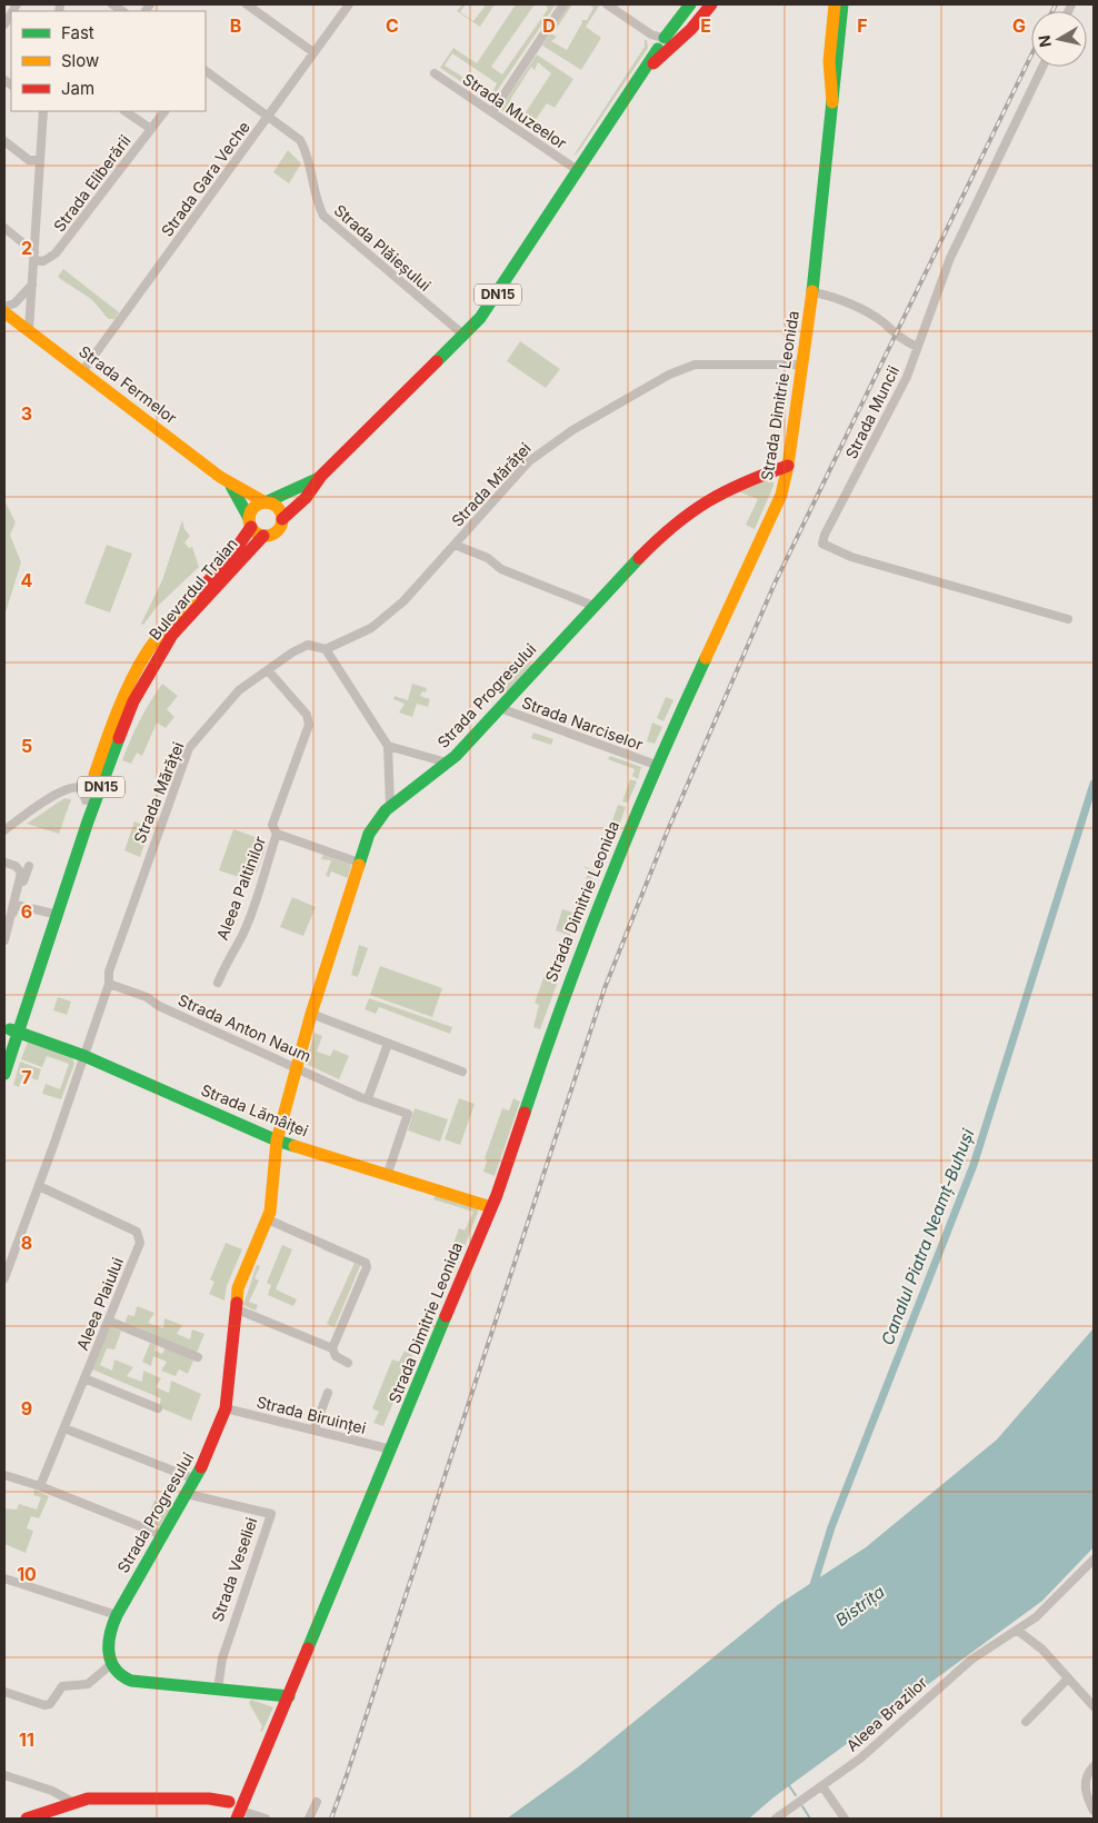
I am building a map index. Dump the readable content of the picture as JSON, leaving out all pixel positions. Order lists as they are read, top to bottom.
{
  "streets": {
    "main road": [
      "DN15",
      "Strada Fermelor",
      "Strada Dimitrie Leonida",
      "Bulevardul Traian",
      "Strada Progresului",
      "Strada Lămâiței"
    ],
    "street": [
      "Strada Muzeelor",
      "Strada Gara Veche",
      "Strada Eliberării",
      "Strada Plăieșului",
      "Strada Muncii",
      "Strada Mărăței",
      "Strada Narciselor",
      "Aleea Paltinilor",
      "Strada Anton Naum",
      "Aleea Plaiului",
      "Strada Biruinței",
      "Strada Veseliei",
      "Aleea Brazilor"
    ]
  },
  "crossings": [
    ["Strada Muzeelor", "DN15"],
    ["Strada Gara Veche", "Strada Plăieșului"],
    ["Strada Gara Veche", "Strada Fermelor"],
    ["Strada Plăieșului", "DN15"],
    ["DN15", "Strada Fermelor"],
    ["DN15", "Bulevardul Traian"],
    ["Strada Fermelor", "Bulevardul Traian"],
    ["Strada Dimitrie Leonida", "Strada Mărăței"],
    ["Strada Dimitrie Leonida", "Strada Progresului"],
    ["Strada Dimitrie Leonida", "Strada Narciselor"],
    ["Strada Dimitrie Leonida", "Strada Lămâiței"],
    ["Strada Dimitrie Leonida", "Strada Biruinței"],
    ["Strada Mărăței", "Aleea Paltinilor"],
    ["Strada Mărăței", "Strada Anton Naum"],
    ["Strada Mărăței", "Strada Lămâiței"],
    ["Strada Mărăței", "Aleea Plaiului"],
    ["Bulevardul Traian", "Strada Lămâiței"],
    ["Strada Progresului", "Strada Narciselor"],
    ["Strada Progresului", "Aleea Paltinilor"],
    ["Strada Progresului", "Strada Anton Naum"],
    ["Strada Progresului", "Strada Lămâiței"],
    ["Strada Progresului", "Strada Biruinței"],
    ["Strada Progresului", "Strada Veseliei"],
    ["Strada Anton Naum", "Strada Lămâiței"]
  ],
  "water": ["Canalul Piatra Neamț-Buhuși", "Bistrița"],
  "legend": ["Fast", "Slow", "Jam"],
  "north": "left",
  "grid": {
    "columns": [
      "B",
      "C",
      "D",
      "E",
      "F",
      "G"
    ],
    "rows": [
      "2",
      "3",
      "4",
      "5",
      "6",
      "7",
      "8",
      "9",
      "10",
      "11"
    ]
  }
}
